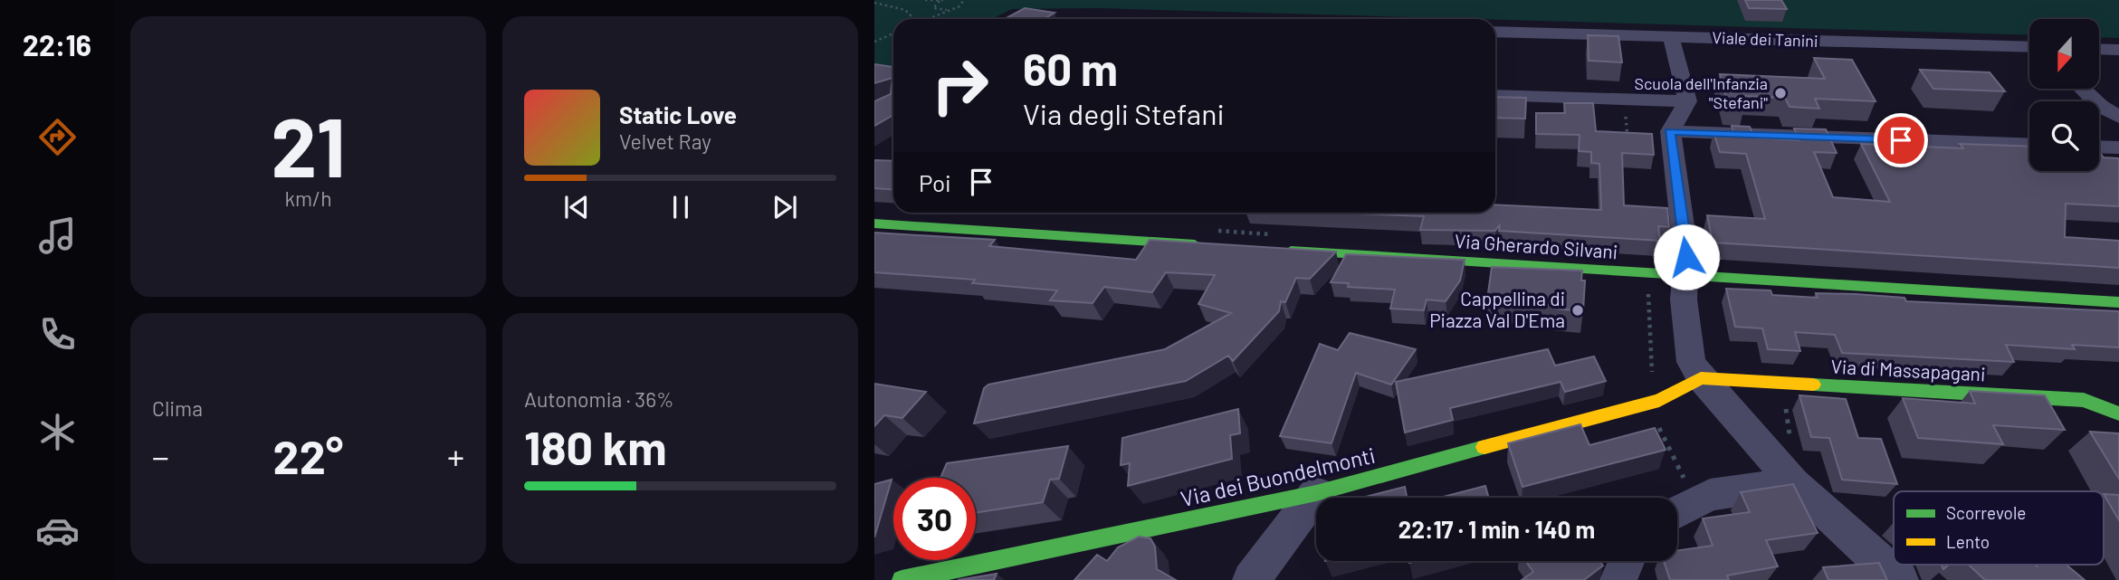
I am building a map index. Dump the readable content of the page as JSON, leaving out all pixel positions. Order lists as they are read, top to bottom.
{
  "streets": {
    "main road": ["Via Gherardo Silvani", "Via di Massapagani", "Via dei Buondelmonti"],
    "street": ["Viale dei Tanini"]
  },
  "crossings": [
    ["Via di Massapagani", "Via dei Buondelmonti"]
  ],
  "places": ["Scuola dell'Infanzia \"Stefani\"", "Cappellina di Piazza Val D'Ema"],
  "legend": ["Scorrevole", "Lento"],
  "north": "bottom",
  "page": {
    "tabs": "22:16",
    "tile": [
      ["21", "km/h"],
      "Clima",
      ["Autonomia · 36%", "180 km"]
    ],
    "turn": ["60 m", "Via degli Stefani"],
    "song": ["Static Love", "Velvet Ray"],
    "then": "Poi",
    "heat": ["−", "22°", "+"],
    "limit": "30",
    "trip": "22:17 · 1 min · 140 m"
  }
}
